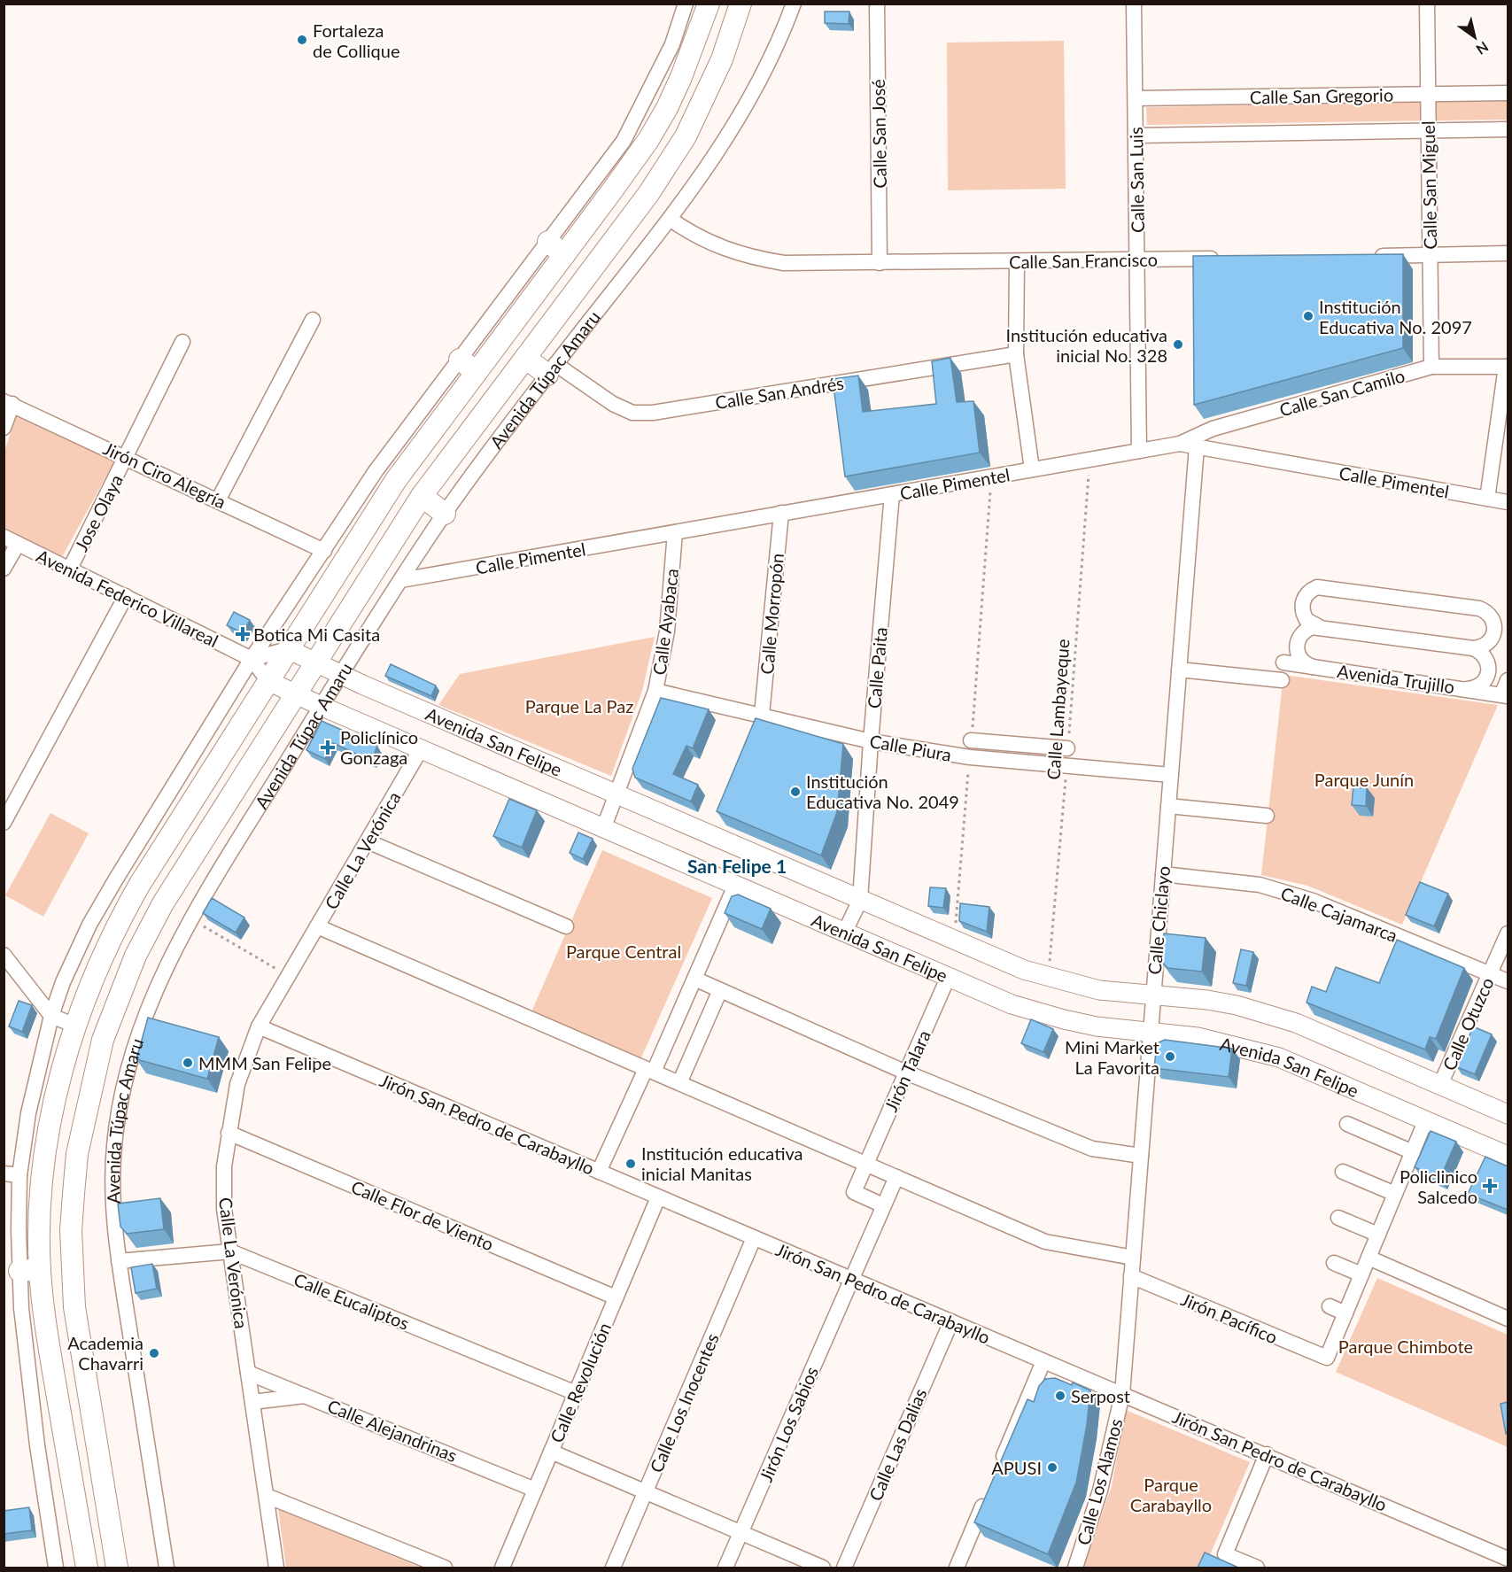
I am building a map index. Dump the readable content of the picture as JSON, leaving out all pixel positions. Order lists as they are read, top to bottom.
{
  "streets": {
    "highway": ["Avenida Túpac Amaru"],
    "main road": ["Avenida San Felipe"],
    "street": [
      "Calle San Gregorio",
      "Calle San José",
      "Calle San Luis",
      "Calle San Miguel",
      "Calle San Francisco",
      "Calle San Andrés",
      "Calle San Camilo",
      "Jirón Ciro Alegría",
      "Calle Pimentel",
      "Jose Olaya",
      "Avenida Federico Villareal",
      "Calle Morropón",
      "Calle Ayabaca",
      "Calle Paita",
      "Avenida Trujillo",
      "Calle Piura",
      "Calle La Verónica",
      "Calle Cajamarca",
      "Calle Chiclayo",
      "Calle Otuzco",
      "Jirón Talara",
      "Jirón San Pedro de Carabayllo",
      "Calle Flor de Viento",
      "Calle Eucaliptos",
      "Jirón Pacífico",
      "Calle Revolución",
      "Calle Los Inocentes",
      "Jirón Los Sabios",
      "Calle Alejandrinas",
      "Calle Las Dalias",
      "Calle Los Alamos"
    ],
    "path": ["Calle Lambayeque"]
  },
  "crossings": [
    ["Calle San Gregorio", "Calle San Luis"],
    ["Calle San Gregorio", "Calle San Miguel"],
    ["Calle San José", "Calle San Francisco"],
    ["Calle San Luis", "Calle San Francisco"],
    ["Calle San Luis", "Calle Pimentel"],
    ["Calle San Miguel", "Calle San Camilo"],
    ["Calle San Francisco", "Avenida Túpac Amaru"],
    ["Avenida Túpac Amaru", "Calle San Andrés"],
    ["Avenida Túpac Amaru", "Calle Pimentel"],
    ["Avenida Túpac Amaru", "Avenida San Felipe"],
    ["Avenida Túpac Amaru", "Calle Eucaliptos"],
    ["Calle San Camilo", "Calle Pimentel"],
    ["Jirón Ciro Alegría", "Jose Olaya"],
    ["Calle Pimentel", "Calle Morropón"],
    ["Calle Pimentel", "Calle Ayabaca"],
    ["Calle Pimentel", "Calle Paita"],
    ["Calle Pimentel", "Calle Lambayeque"],
    ["Calle Pimentel", "Calle Chiclayo"],
    ["Jose Olaya", "Avenida Federico Villareal"],
    ["Avenida Federico Villareal", "Avenida San Felipe"],
    ["Calle Morropón", "Calle Piura"],
    ["Calle Ayabaca", "Avenida San Felipe"],
    ["Calle Ayabaca", "Calle Piura"],
    ["Calle Paita", "Avenida San Felipe"],
    ["Calle Paita", "Calle Piura"],
    ["Calle Lambayeque", "Calle Piura"],
    ["Avenida San Felipe", "Calle La Verónica"],
    ["Avenida San Felipe", "Calle Chiclayo"],
    ["Avenida San Felipe", "Calle Otuzco"],
    ["Avenida San Felipe", "Jirón Talara"],
    ["Calle Piura", "Calle Chiclayo"],
    ["Calle La Verónica", "Jirón San Pedro de Carabayllo"],
    ["Calle La Verónica", "Calle Flor de Viento"],
    ["Calle La Verónica", "Calle Eucaliptos"],
    ["Calle La Verónica", "Calle Alejandrinas"],
    ["Calle Cajamarca", "Calle Chiclayo"],
    ["Calle Cajamarca", "Calle Otuzco"],
    ["Calle Chiclayo", "Jirón San Pedro de Carabayllo"],
    ["Calle Chiclayo", "Jirón Pacífico"],
    ["Calle Chiclayo", "Calle Los Alamos"],
    ["Jirón Talara", "Jirón Los Sabios"],
    ["Jirón San Pedro de Carabayllo", "Calle Revolución"],
    ["Jirón San Pedro de Carabayllo", "Calle Los Inocentes"],
    ["Jirón San Pedro de Carabayllo", "Jirón Los Sabios"],
    ["Jirón San Pedro de Carabayllo", "Calle Las Dalias"],
    ["Jirón San Pedro de Carabayllo", "Calle Los Alamos"],
    ["Calle Flor de Viento", "Calle Revolución"],
    ["Calle Eucaliptos", "Calle Revolución"],
    ["Calle Revolución", "Calle Alejandrinas"]
  ],
  "districts": ["San Felipe 1"],
  "parks": [
    "Parque La Paz",
    "Parque Junín",
    "Parque Central",
    "Parque Chimbote",
    "Parque Carabayllo"
  ],
  "places": {
    "other": [
      "Fortaleza de Collique",
      "Institución Educativa No. 2097",
      "Institución educativa inicial No. 328",
      "Institución Educativa No. 2049",
      "Mini Market La Favorita",
      "MMM San Felipe",
      "Institución educativa inicial Manitas",
      "Academia Chavarri",
      "Serpost",
      "APUSI"
    ],
    "health": ["Botica Mi Casita", "Policlínico Gonzaga", "Policlinico Salcedo"]
  },
  "north": "bottom right"
}
